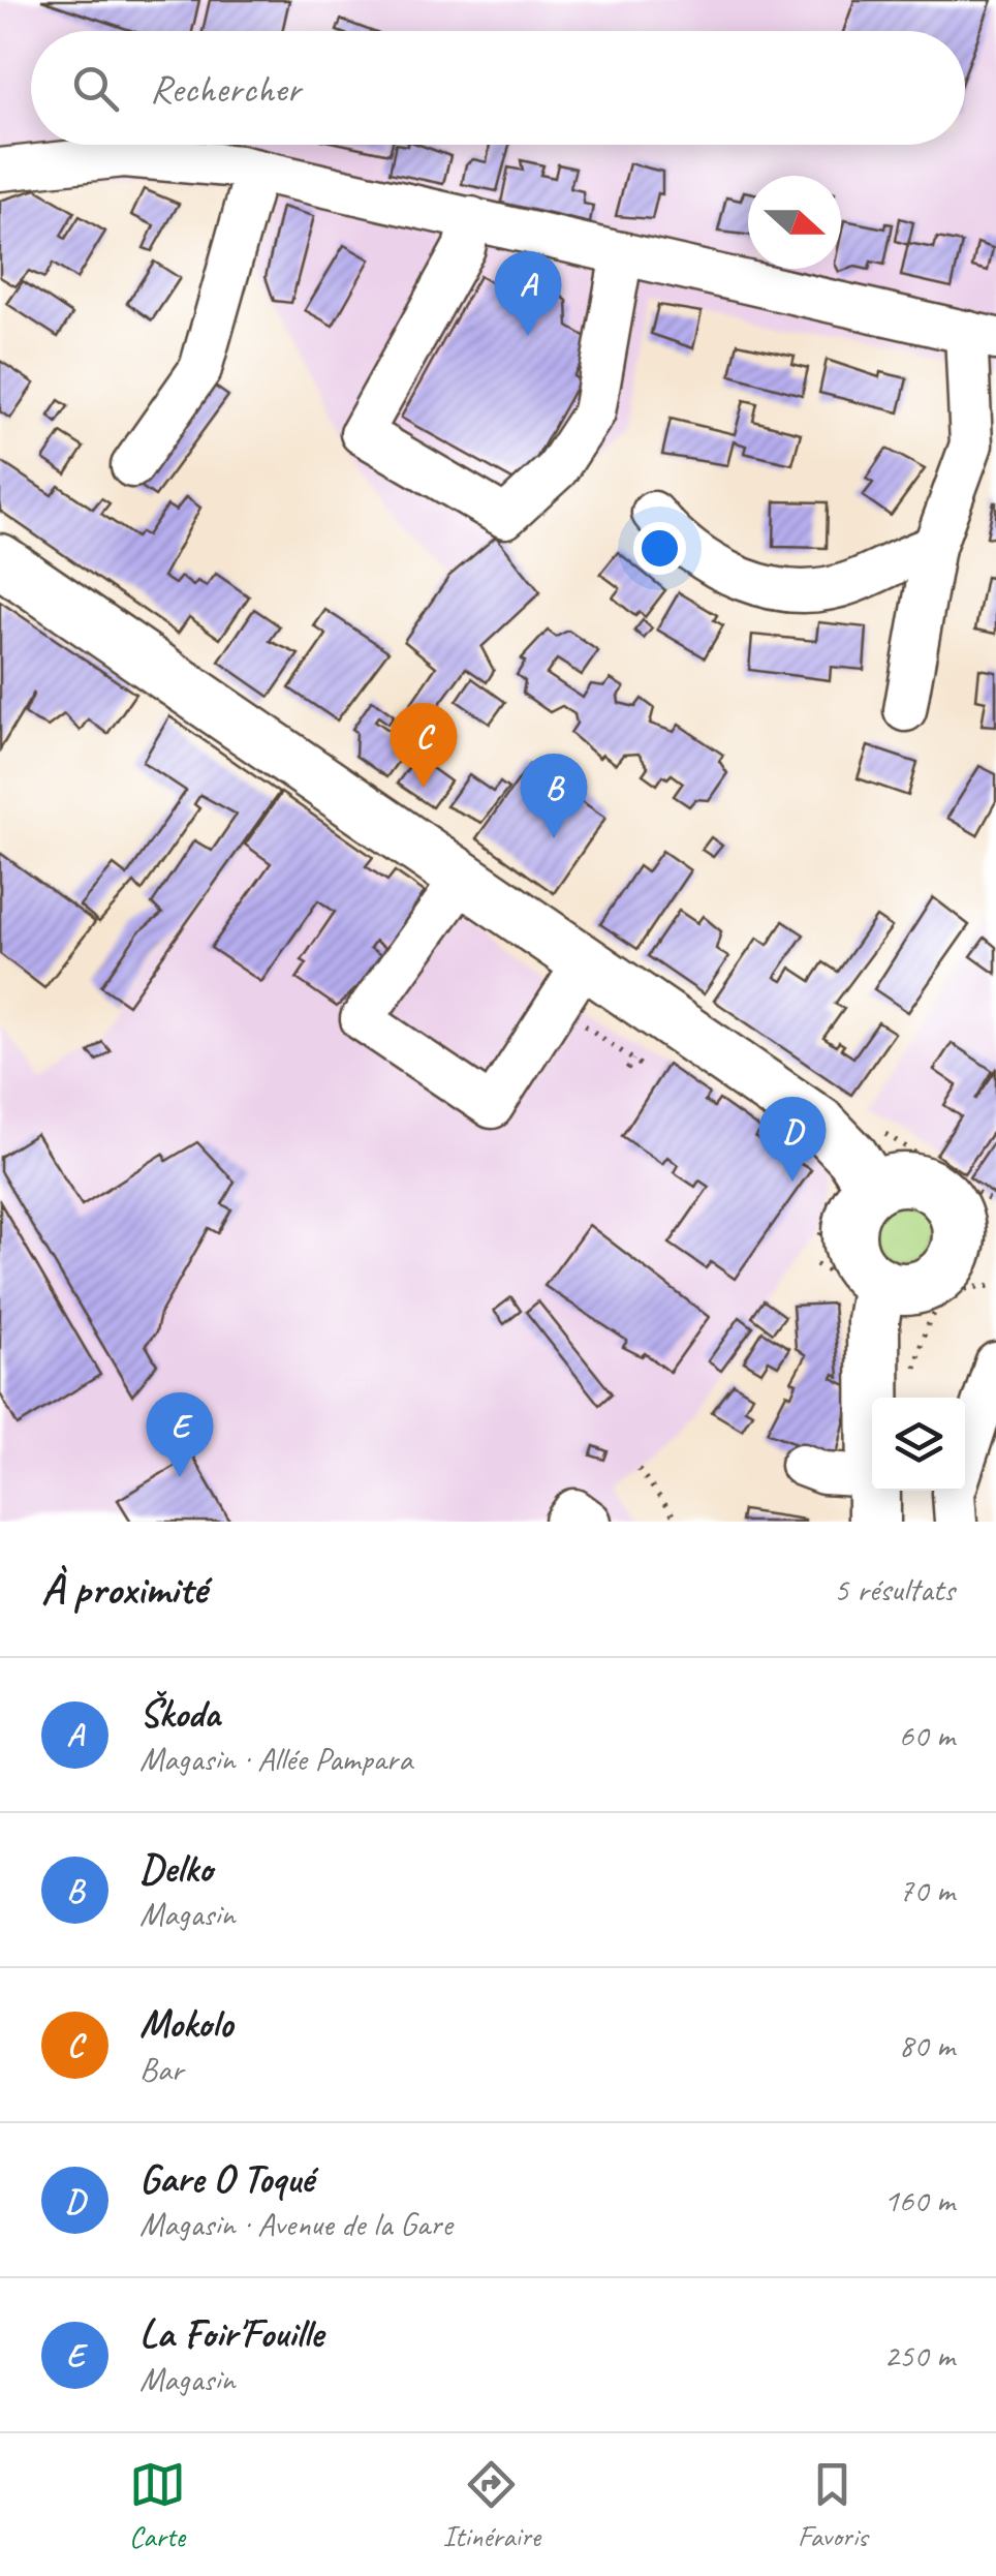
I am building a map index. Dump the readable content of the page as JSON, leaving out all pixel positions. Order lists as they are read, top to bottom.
{
  "north": "right",
  "page": {
    "search": "Rechercher",
    "pins": [
      "A",
      "C",
      "B",
      "D",
      "E"
    ],
    "heading": ["À proximité", "5 résultats"],
    "list": [
      {
        "mark": "A",
        "name": "Škoda",
        "note": "Magasin · Allée Pampara",
        "value": "60 m"
      },
      {
        "mark": "B",
        "name": "Delko",
        "note": "Magasin",
        "value": "70 m"
      },
      {
        "mark": "C",
        "name": "Mokolo",
        "note": "Bar",
        "value": "80 m"
      },
      {
        "mark": "D",
        "name": "Gare O Toqué",
        "note": "Magasin · Avenue de la Gare",
        "value": "160 m"
      },
      {
        "mark": "E",
        "name": "La Foir'Fouille",
        "note": "Magasin",
        "value": "250 m"
      }
    ],
    "nav": ["Carte", "Itinéraire", "Favoris"]
  }
}
